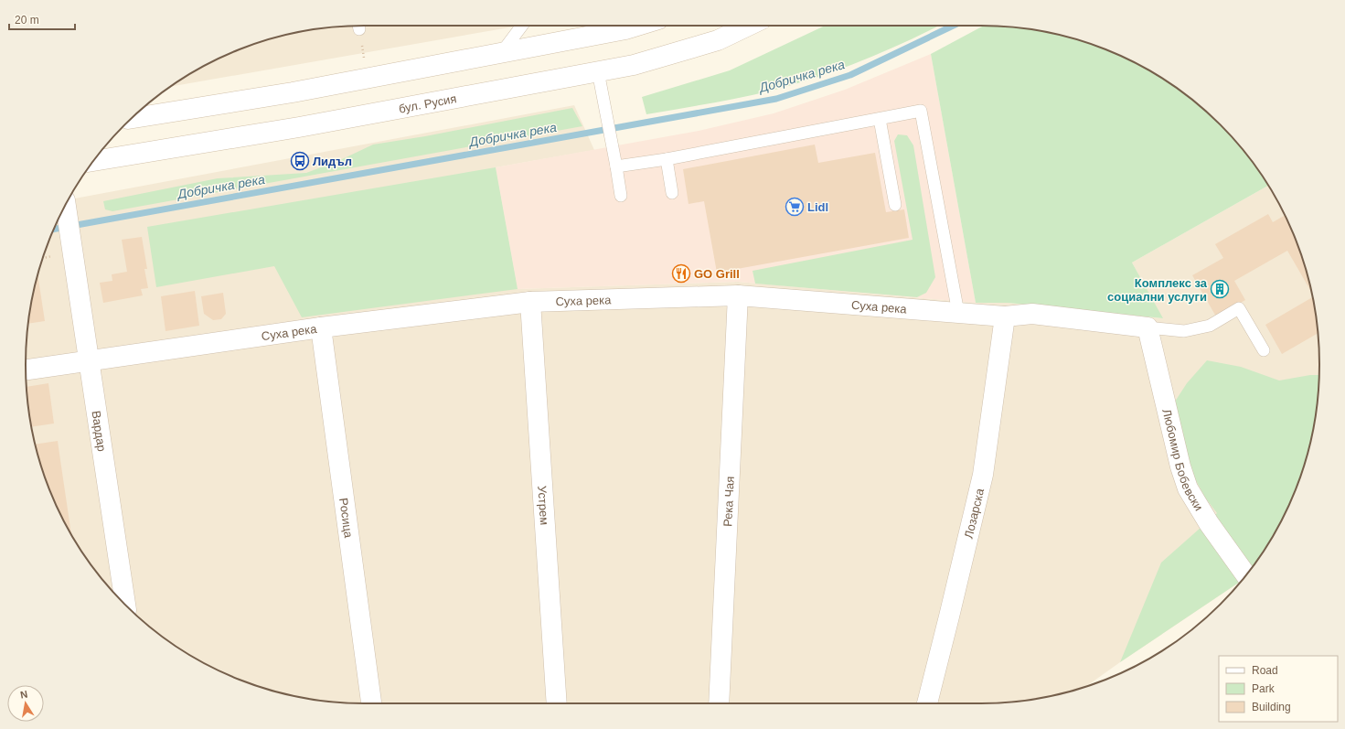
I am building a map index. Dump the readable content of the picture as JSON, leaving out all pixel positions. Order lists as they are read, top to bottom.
{
  "streets": {
    "street": [
      "бул. Русия",
      "Суха река",
      "Вардар",
      "Любомир Бобевски",
      "Река Чая",
      "Устрем",
      "Лозарска",
      "Росица"
    ]
  },
  "crossings": [
    ["Суха река", "Вардар"],
    ["Суха река", "Любомир Бобевски"],
    ["Суха река", "Река Чая"],
    ["Суха река", "Устрем"],
    ["Суха река", "Лозарска"],
    ["Суха река", "Росица"]
  ],
  "water": ["Добричка река"],
  "places": {
    "bus stop": ["Лидъл"],
    "supermarket": ["Lidl"],
    "restaurant": ["GO Grill"],
    "building": ["Комплекс за социални услуги"]
  },
  "legend": ["Road", "Park", "Building"],
  "scale_bar": "20 m",
  "north": "top"
}
